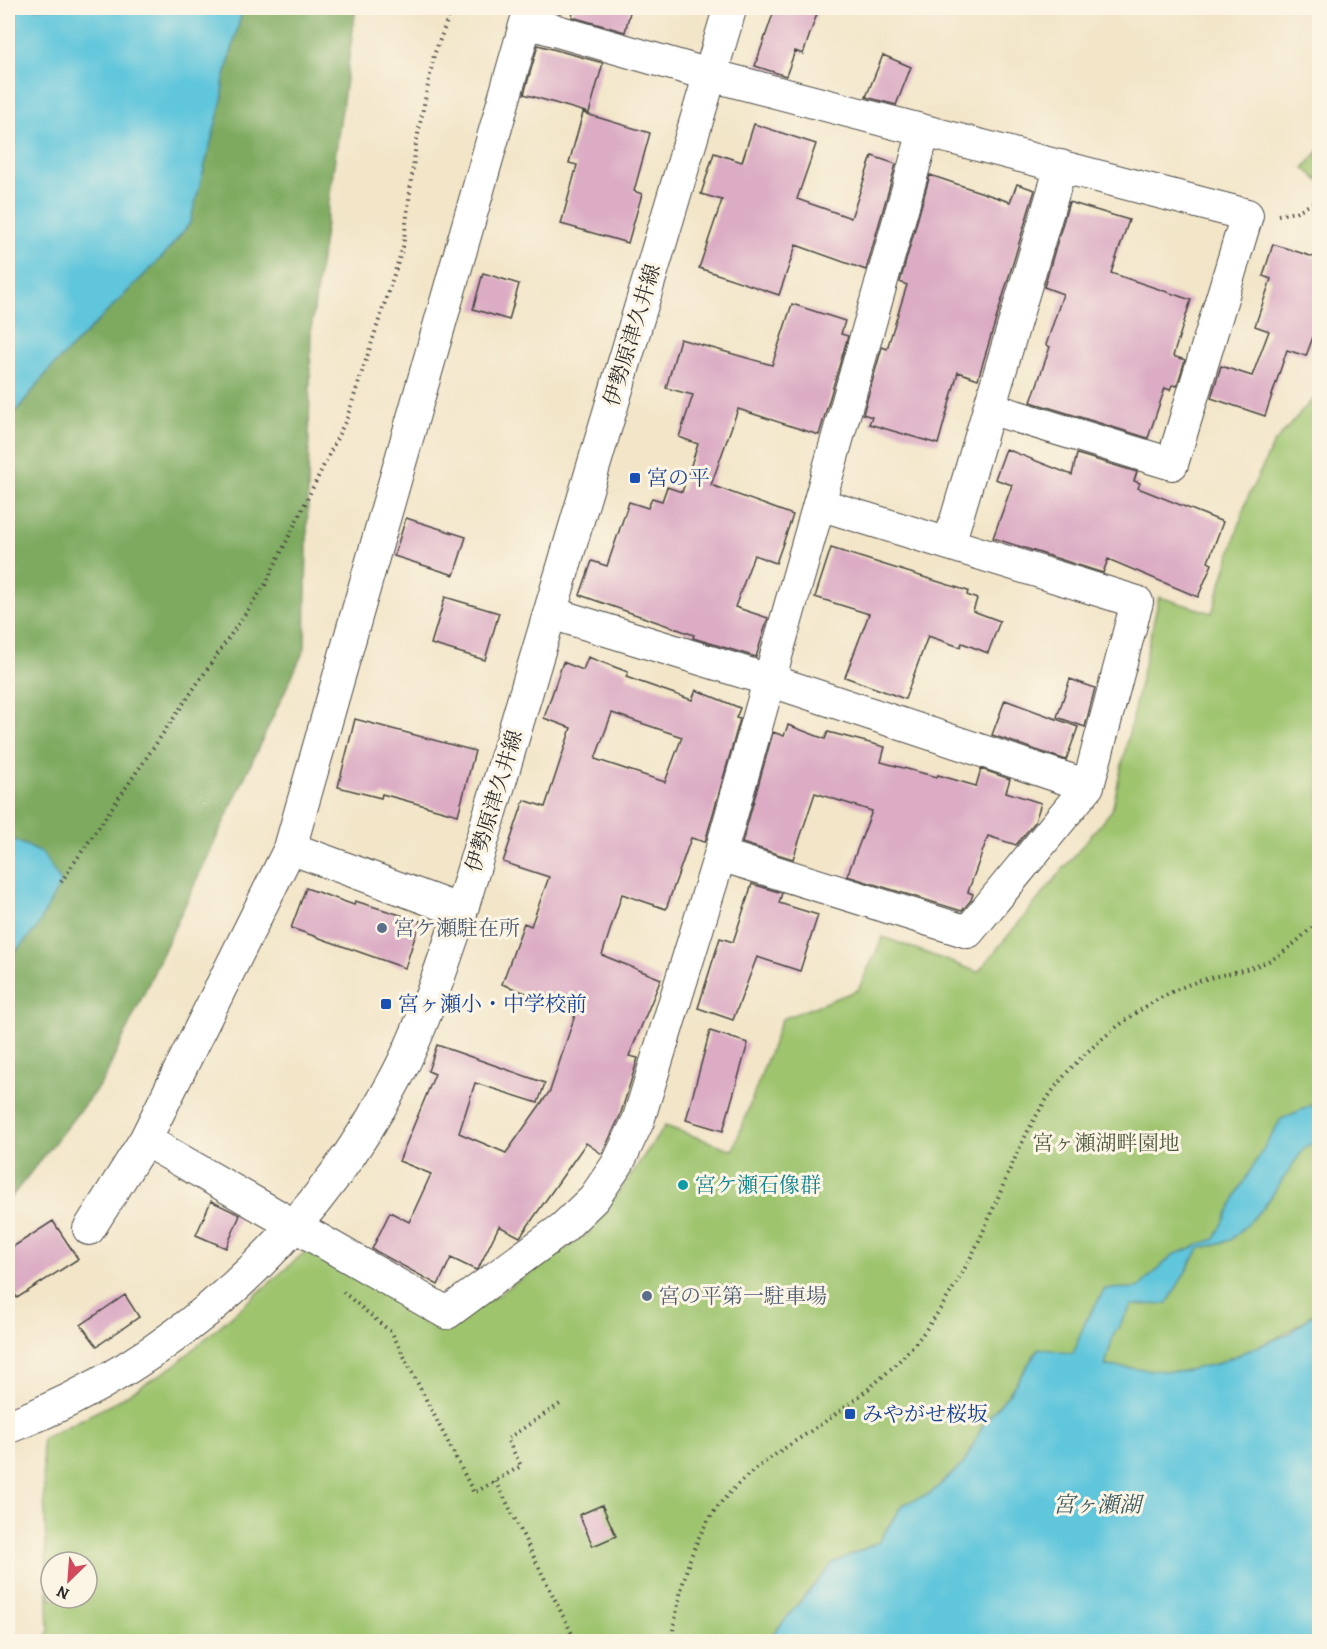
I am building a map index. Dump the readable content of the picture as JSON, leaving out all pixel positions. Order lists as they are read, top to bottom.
{
  "streets": {
    "main road": ["伊勢原津久井線"]
  },
  "water": ["宮ヶ瀬湖"],
  "parks": ["宮ヶ瀬湖畔園地"],
  "places": {
    "transit": ["宮の平", "宮ヶ瀬小・中学校前", "みやがせ桜坂"],
    "other": ["宮ケ瀬駐在所", "宮ケ瀬石像群", "宮の平第一駐車場"]
  },
  "north": "bottom left"
}
